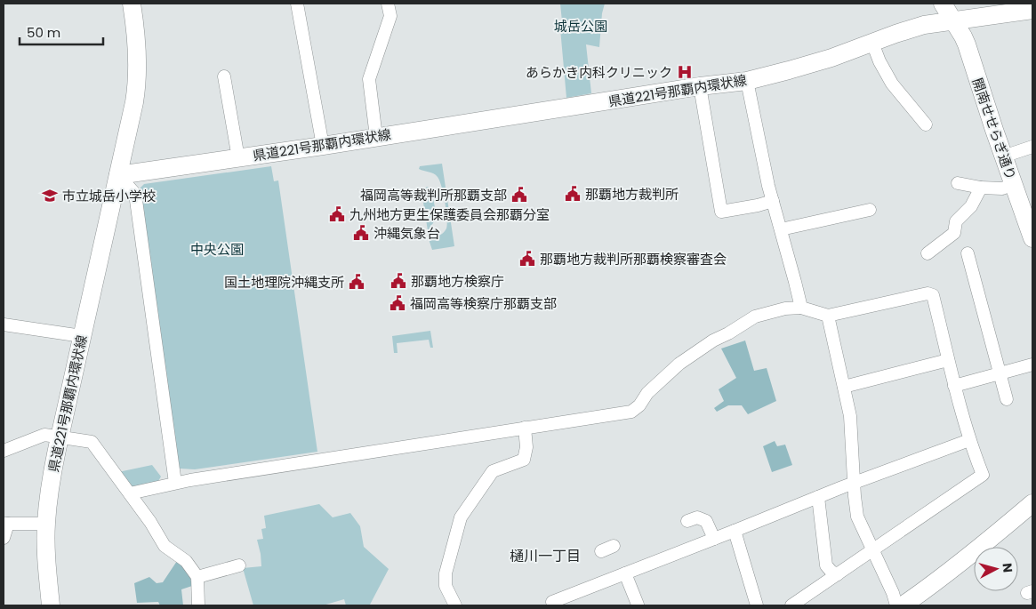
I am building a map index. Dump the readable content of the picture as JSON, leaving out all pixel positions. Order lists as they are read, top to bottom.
{
  "streets": {
    "main road": ["県道221号那覇内環状線", "開南せせらぎ通り"]
  },
  "crossings": [
    ["県道221号那覇内環状線", "開南せせらぎ通り"]
  ],
  "districts": ["樋川一丁目"],
  "parks": ["城岳公園", "中央公園"],
  "places": {
    "hospital": ["あらかき内科クリニック"],
    "public building": [
      "那覇地方裁判所",
      "福岡高等裁判所那覇支部",
      "九州地方更生保護委員会那覇分室",
      "沖縄気象台",
      "那覇地方裁判所那覇検察審査会",
      "那覇地方検察庁",
      "国土地理院沖縄支所",
      "福岡高等検察庁那覇支部"
    ],
    "school or university": ["市立城岳小学校"]
  },
  "scale_bar": "50 m",
  "north": "right"
}
